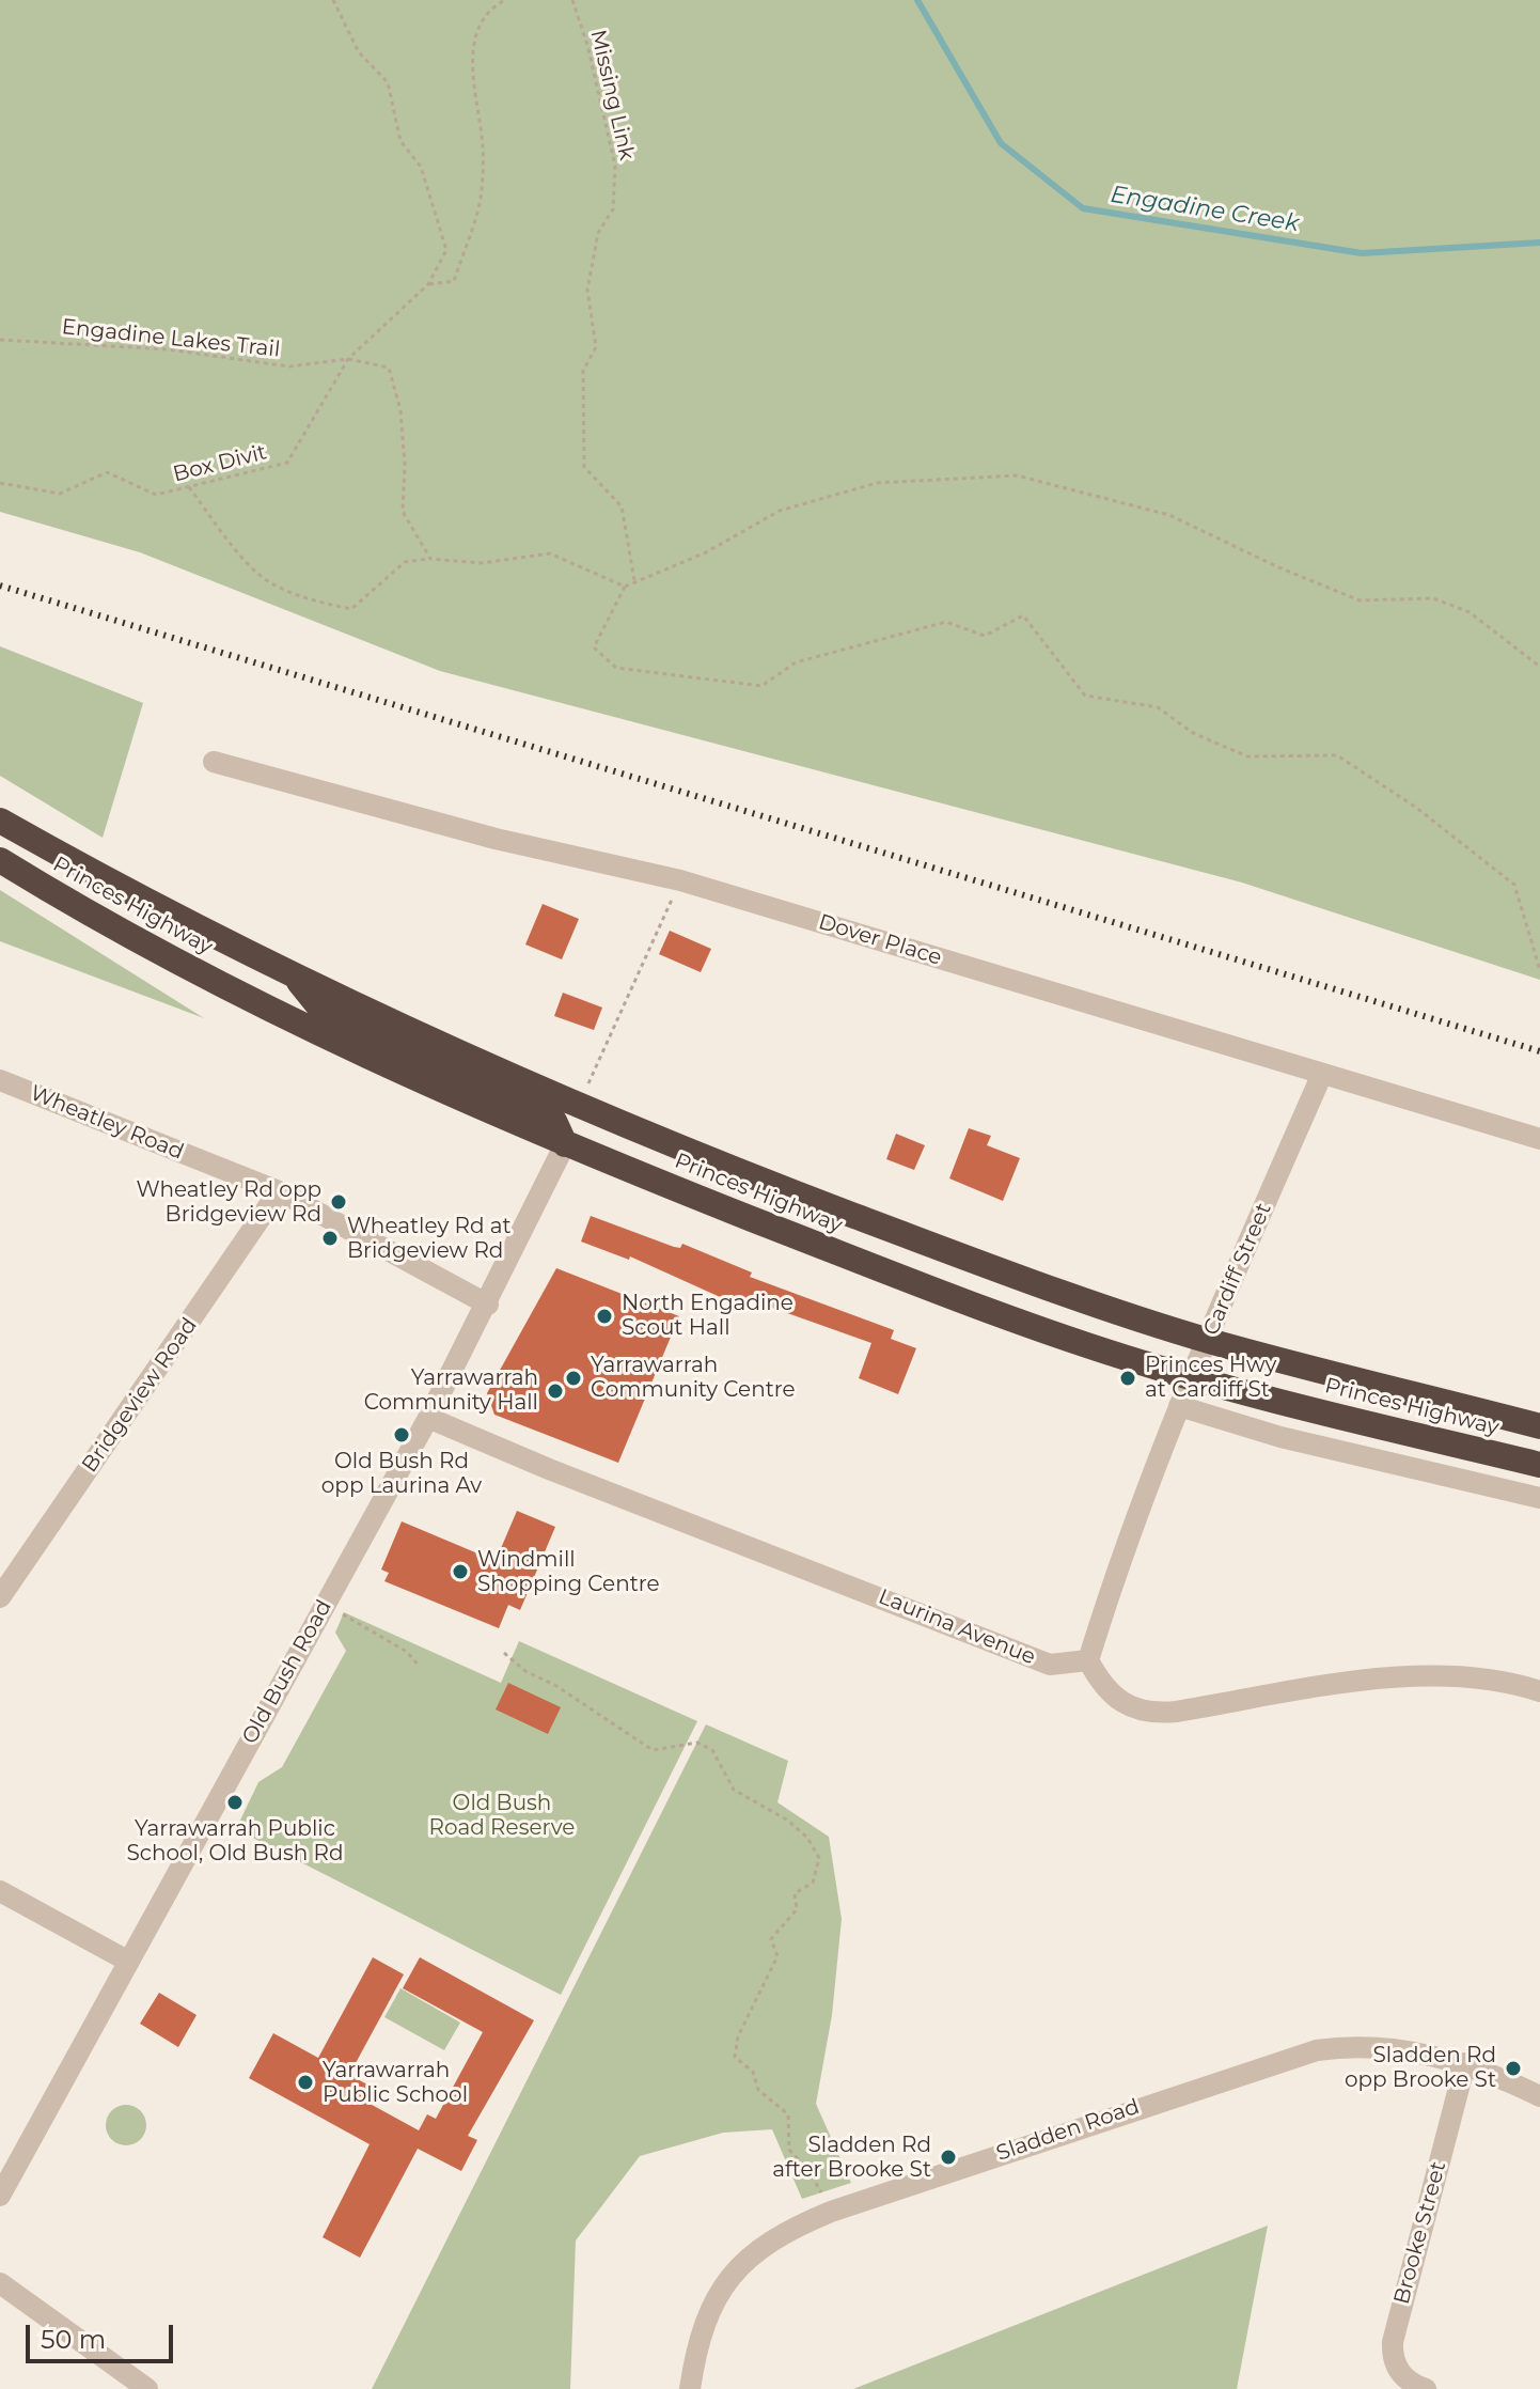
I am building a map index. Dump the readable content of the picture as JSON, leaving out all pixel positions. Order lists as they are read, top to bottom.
{
  "streets": {
    "highway": ["Princes Highway"],
    "street": [
      "Dover Place",
      "Wheatley Road",
      "Cardiff Street",
      "Bridgeview Road",
      "Laurina Avenue",
      "Old Bush Road",
      "Sladden Road",
      "Brooke Street"
    ],
    "path": ["Missing Link", "Engadine Lakes Trail", "Box Divit"]
  },
  "crossings": [
    ["Engadine Lakes Trail", "Box Divit"],
    ["Princes Highway", "Cardiff Street"],
    ["Princes Highway", "Old Bush Road"],
    ["Dover Place", "Cardiff Street"],
    ["Wheatley Road", "Bridgeview Road"],
    ["Wheatley Road", "Old Bush Road"],
    ["Cardiff Street", "Laurina Avenue"],
    ["Laurina Avenue", "Old Bush Road"],
    ["Sladden Road", "Brooke Street"]
  ],
  "water": ["Engadine Creek"],
  "parks": ["Old Bush Road Reserve"],
  "places": [
    "Wheatley Rd opp Bridgeview Rd",
    "Wheatley Rd at Bridgeview Rd",
    "North Engadine Scout Hall",
    "Yarrawarrah Community Centre",
    "Princes Hwy at Cardiff St",
    "Yarrawarrah Community Hall",
    "Old Bush Rd opp Laurina Av",
    "Windmill Shopping Centre",
    "Yarrawarrah Public School, Old Bush Rd",
    "Sladden Rd opp Brooke St",
    "Yarrawarrah Public School",
    "Sladden Rd after Brooke St"
  ],
  "scale_bar": "50 m"
}
